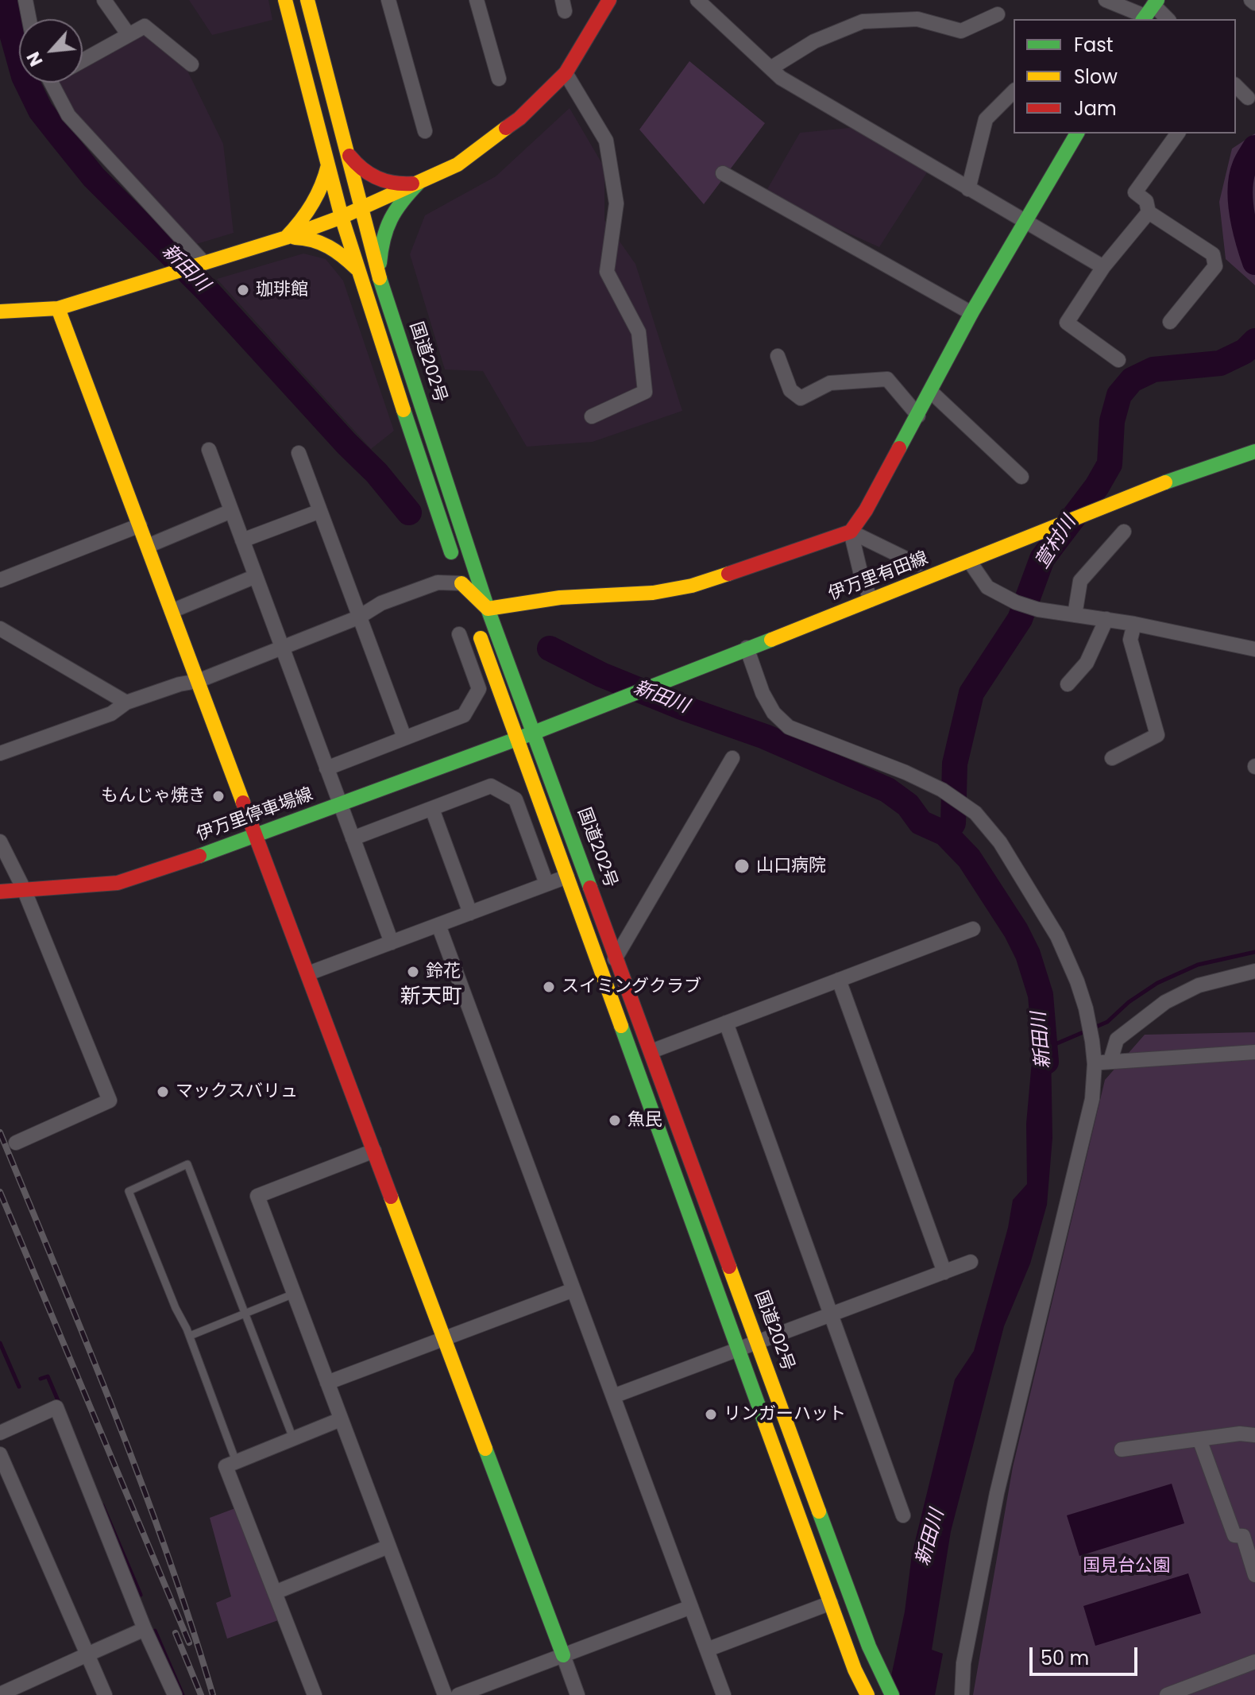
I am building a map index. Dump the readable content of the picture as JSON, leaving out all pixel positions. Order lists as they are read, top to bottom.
{
  "streets": {
    "main road": ["国道202号", "伊万里有田線", "伊万里停車場線"]
  },
  "crossings": [
    ["国道202号", "伊万里有田線"],
    ["伊万里有田線", "伊万里停車場線"]
  ],
  "districts": ["新天町"],
  "water": ["新田川", "萱村川"],
  "parks": ["国見台公園"],
  "places": [
    "珈琲館",
    "もんじゃ焼き",
    "山口病院",
    "鈴花",
    "スイミングクラブ",
    "マックスバリュ",
    "魚民",
    "リンガーハット"
  ],
  "legend": ["Fast", "Slow", "Jam"],
  "scale_bar": "50 m",
  "north": "bottom left"
}
